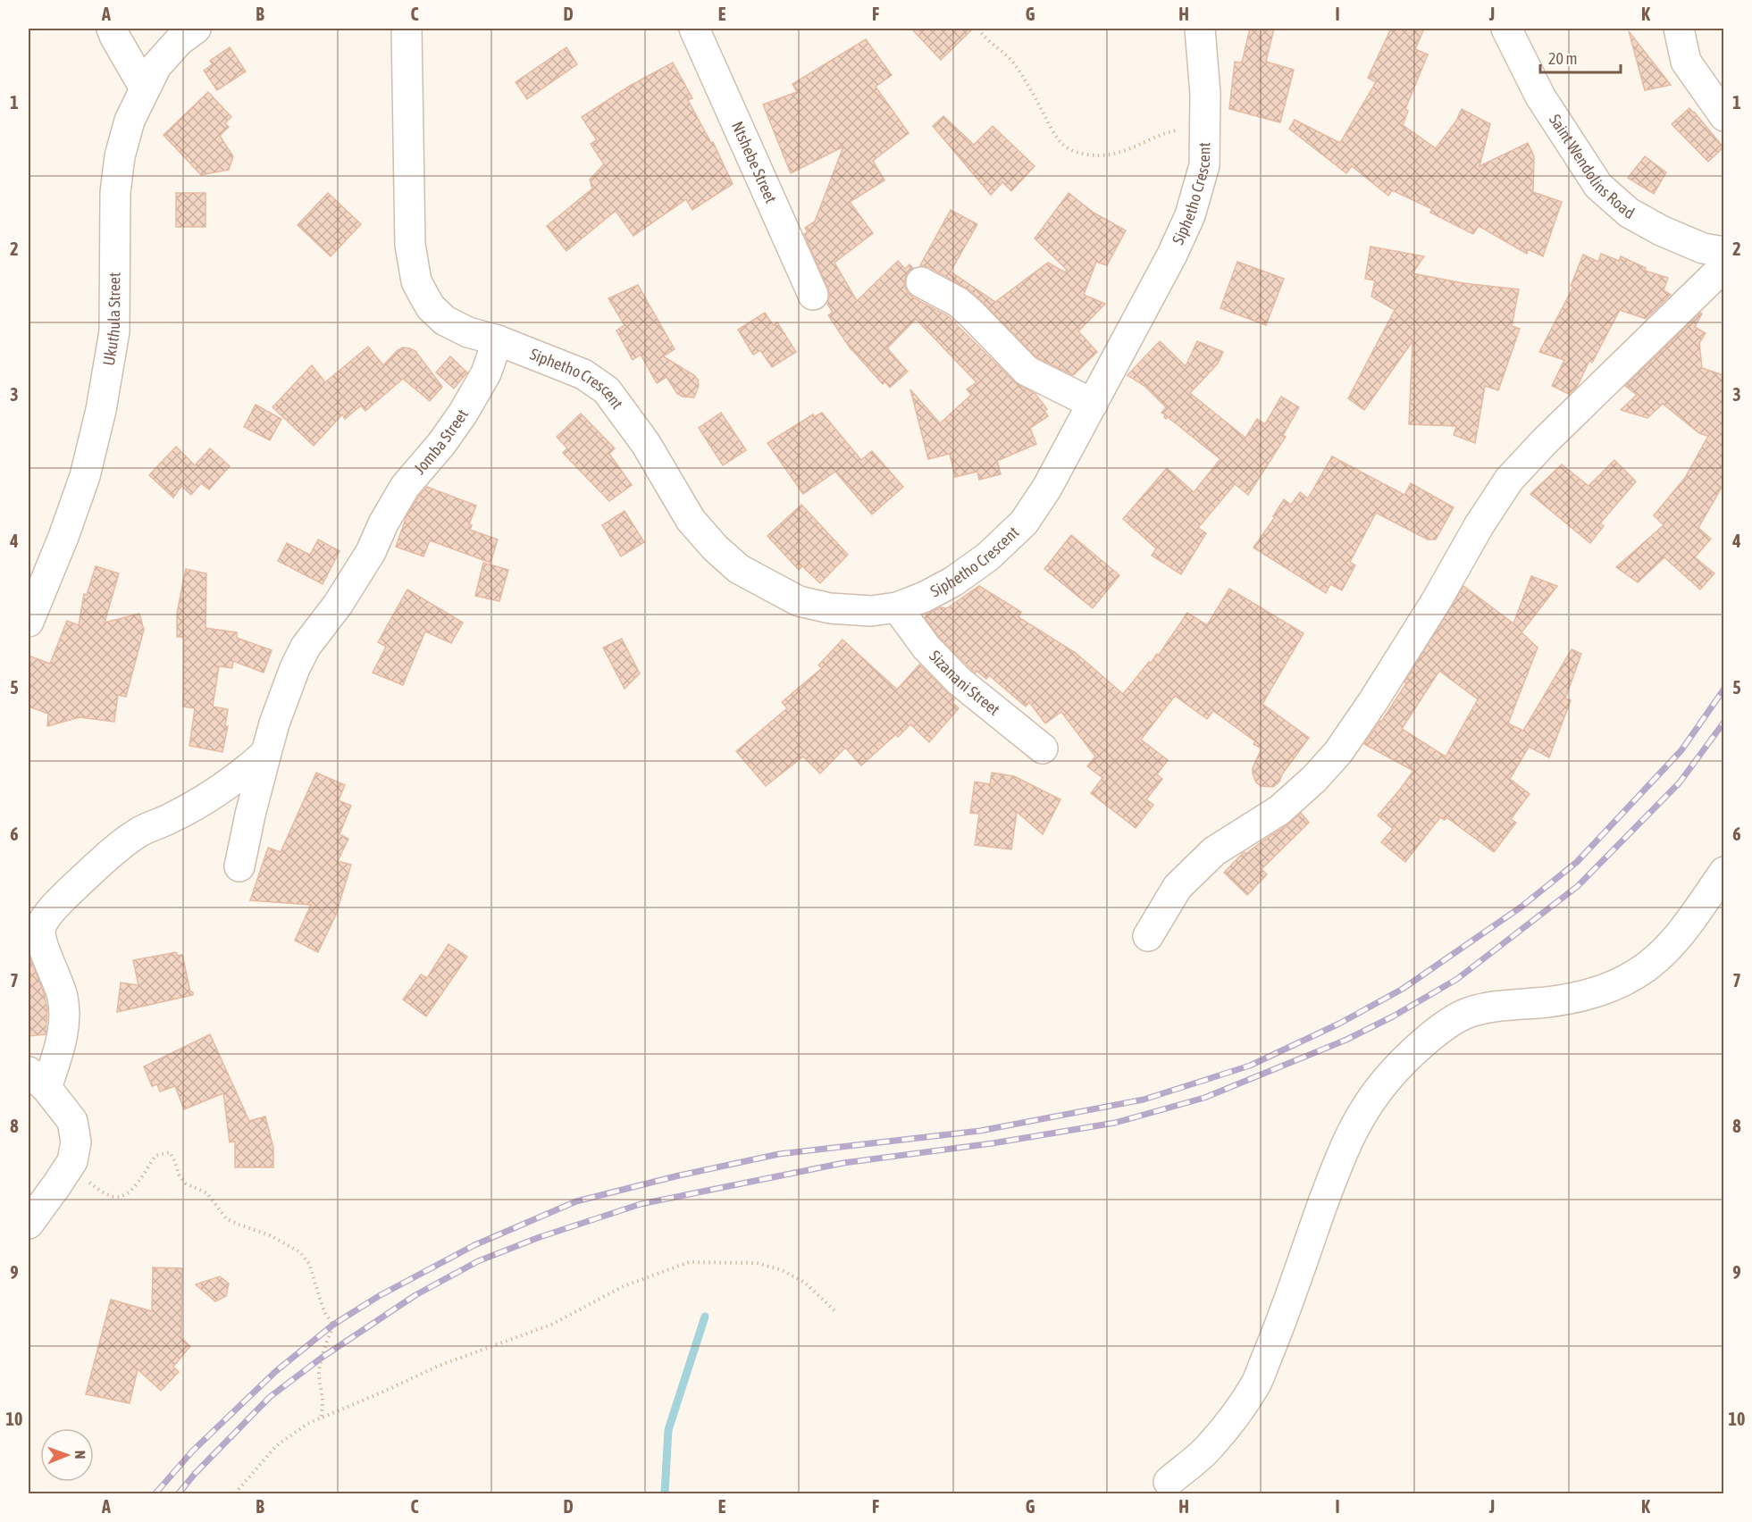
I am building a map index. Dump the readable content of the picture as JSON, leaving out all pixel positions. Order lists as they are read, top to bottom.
{
  "streets": {
    "street": [
      "Ntshebe Street",
      "Saint Wendolins Road",
      "Siphetho Crescent",
      "Ukuthula Street",
      "Jomba Street",
      "Sizanani Street"
    ]
  },
  "crossings": [
    ["Siphetho Crescent", "Jomba Street"],
    ["Siphetho Crescent", "Sizanani Street"]
  ],
  "scale_bar": "20 m",
  "north": "right",
  "grid": {
    "columns": [
      "A",
      "B",
      "C",
      "D",
      "E",
      "F",
      "G",
      "H",
      "I",
      "J",
      "K"
    ],
    "rows": [
      "1",
      "2",
      "3",
      "4",
      "5",
      "6",
      "7",
      "8",
      "9",
      "10"
    ]
  }
}
